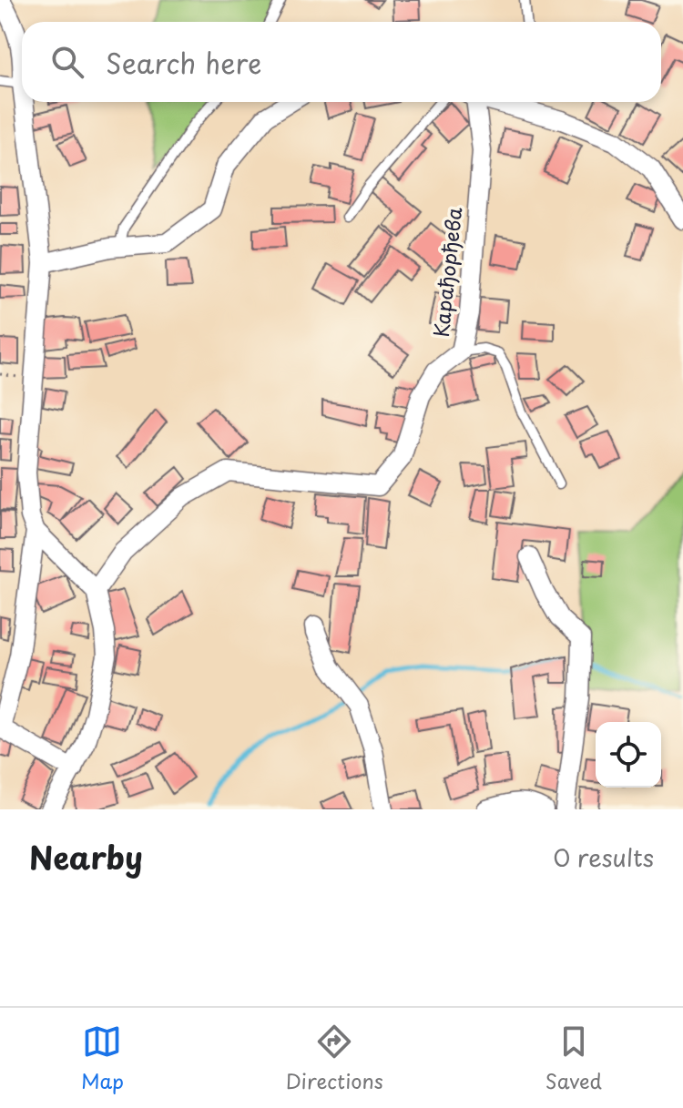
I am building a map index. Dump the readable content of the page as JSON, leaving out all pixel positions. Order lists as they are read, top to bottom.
{
  "streets": {
    "street": ["Карађорђева"]
  },
  "page": {
    "search": "Search here",
    "heading": ["Nearby", "0 results"],
    "nav": ["Map", "Directions", "Saved"]
  }
}
